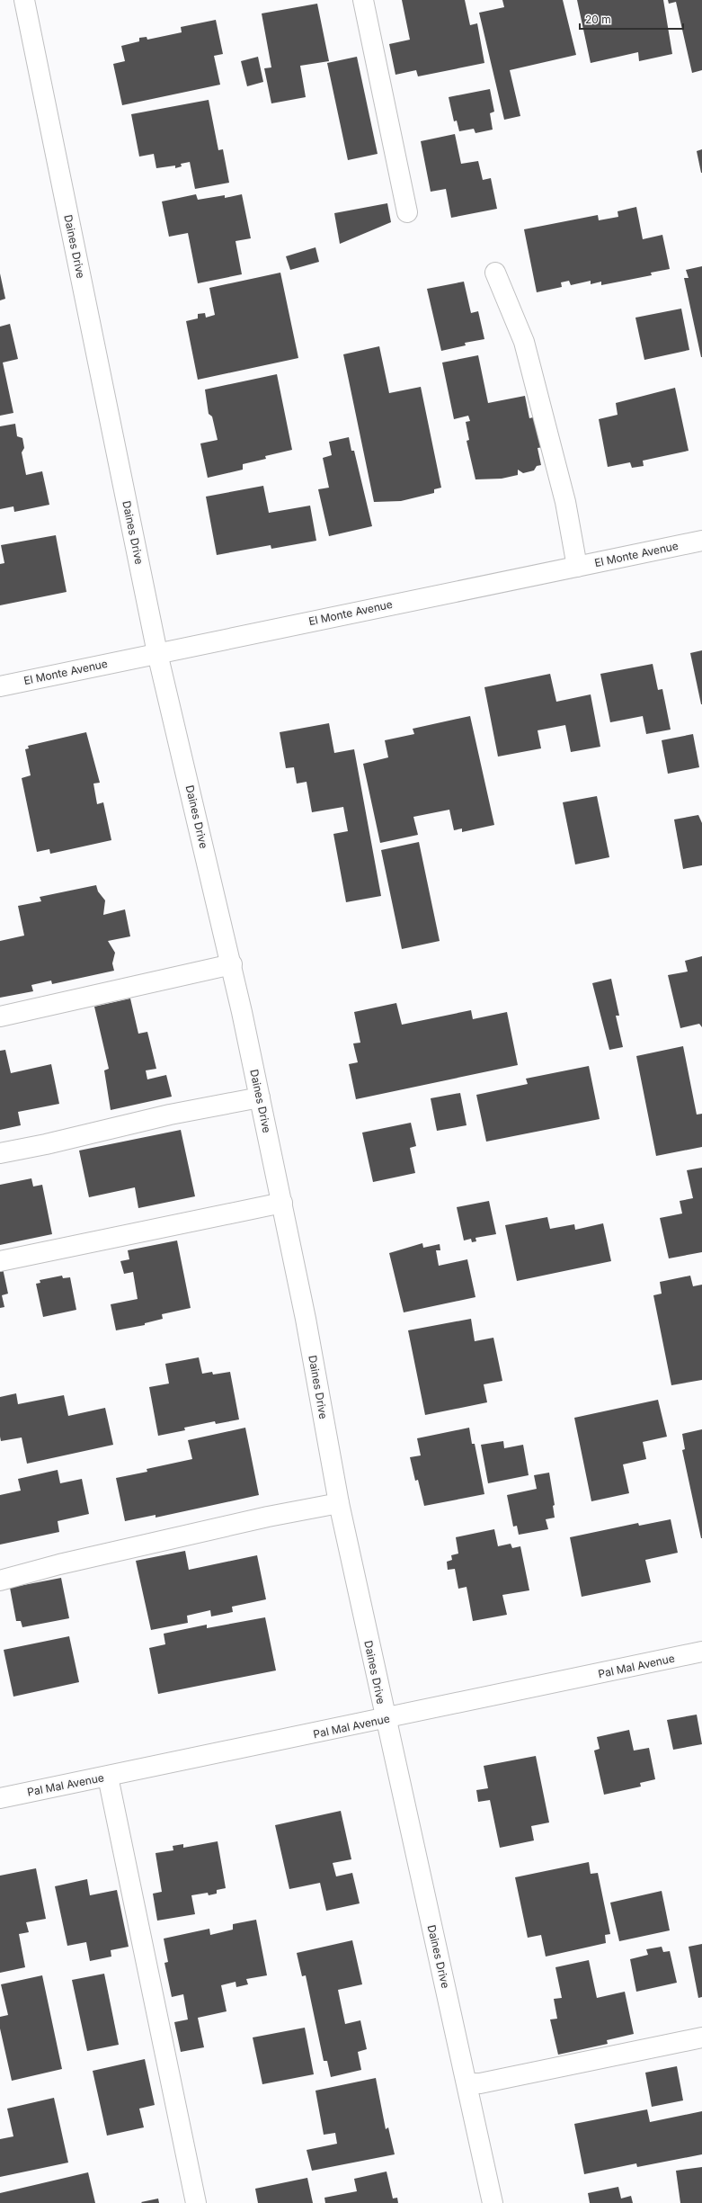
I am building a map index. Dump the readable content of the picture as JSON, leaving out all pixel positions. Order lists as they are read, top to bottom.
{
  "streets": {
    "street": ["Daines Drive", "El Monte Avenue", "Pal Mal Avenue"]
  },
  "crossings": [
    ["Daines Drive", "El Monte Avenue"],
    ["Daines Drive", "Pal Mal Avenue"]
  ],
  "scale_bar": "20 m"
}
